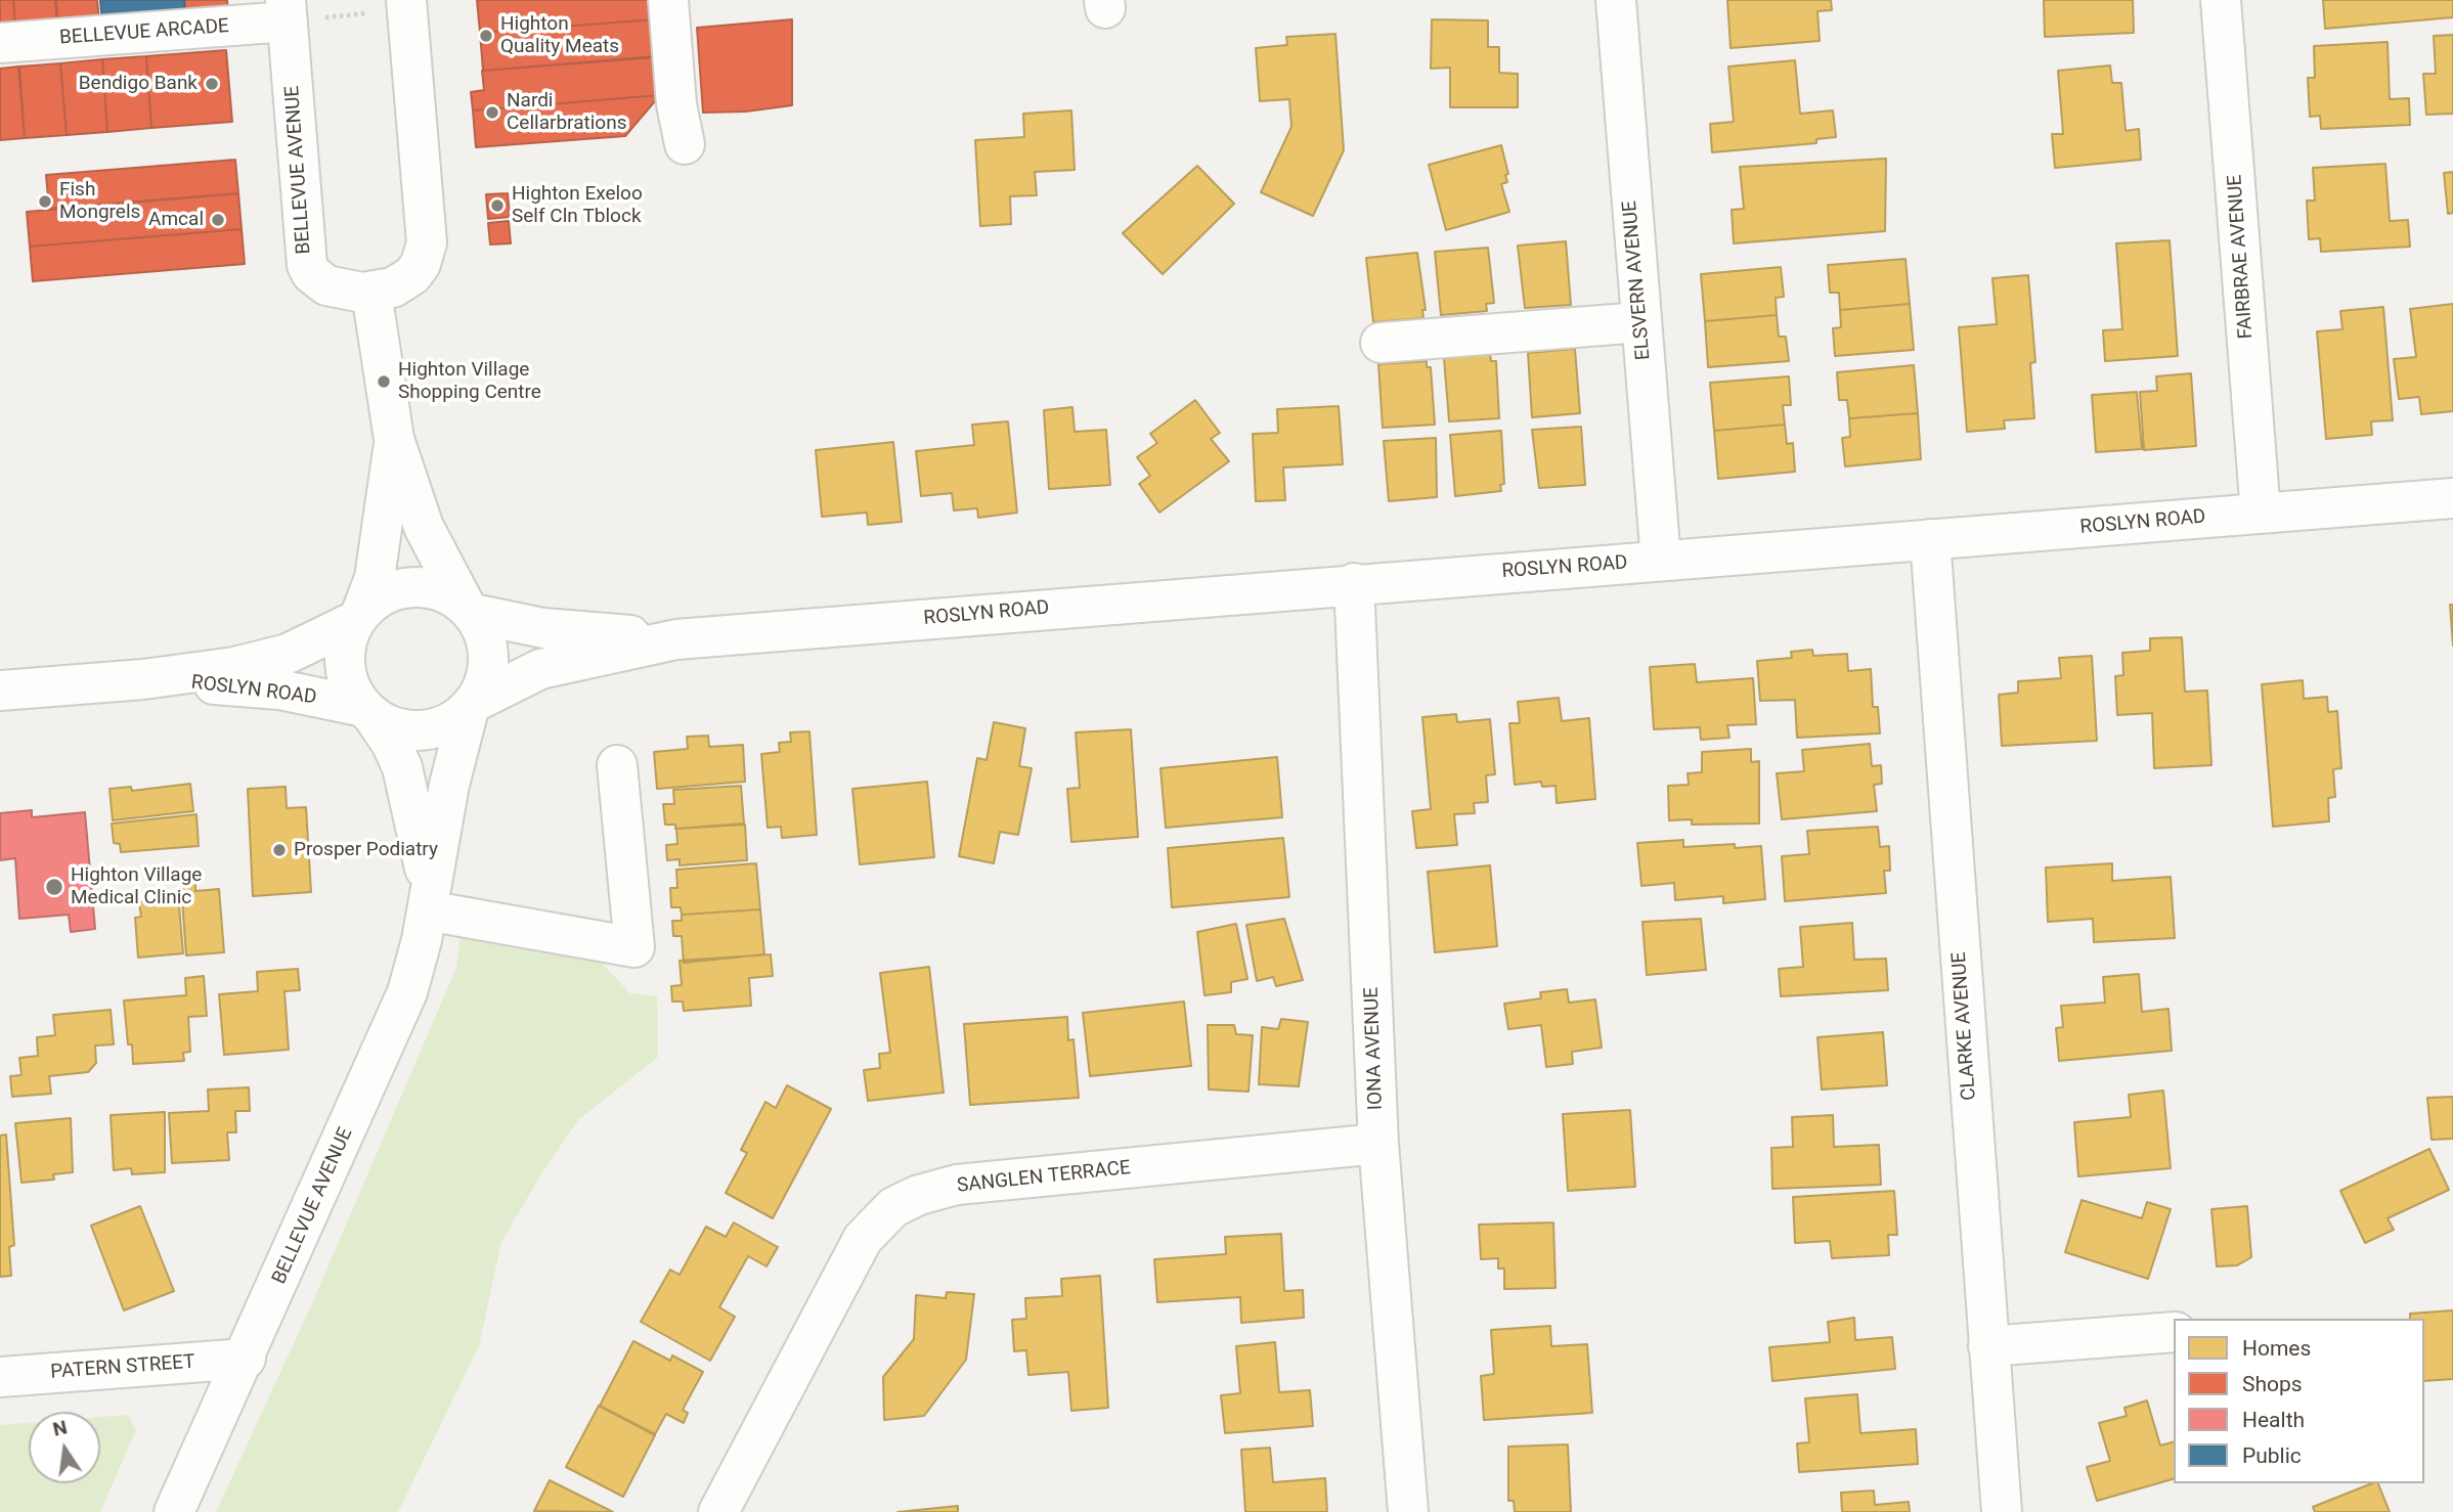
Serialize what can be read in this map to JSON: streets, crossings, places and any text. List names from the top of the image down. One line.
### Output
{"streets":{"street":["BELLEVUE ARCADE","BELLEVUE AVENUE","FAIRBRAE AVENUE","ELSVERN AVENUE","ROSLYN ROAD","CLARKE AVENUE","IONA AVENUE","SANGLEN TERRACE","PATERN STREET"]},"crossings":[["BELLEVUE ARCADE","BELLEVUE AVENUE"],["BELLEVUE AVENUE","ROSLYN ROAD"],["BELLEVUE AVENUE","PATERN STREET"],["FAIRBRAE AVENUE","ROSLYN ROAD"],["ELSVERN AVENUE","ROSLYN ROAD"],["ROSLYN ROAD","CLARKE AVENUE"],["ROSLYN ROAD","IONA AVENUE"],["IONA AVENUE","SANGLEN TERRACE"]],"places":["Highton Quality Meats","Bendigo Bank","Nardi Cellarbrations","Fish Mongrels","Highton Exeloo Self Cln Tblock","Amcal","Highton Village Shopping Centre","Prosper Podiatry","Highton Village Medical Clinic"],"legend":["Homes","Shops","Health","Public"],"north":"top"}
